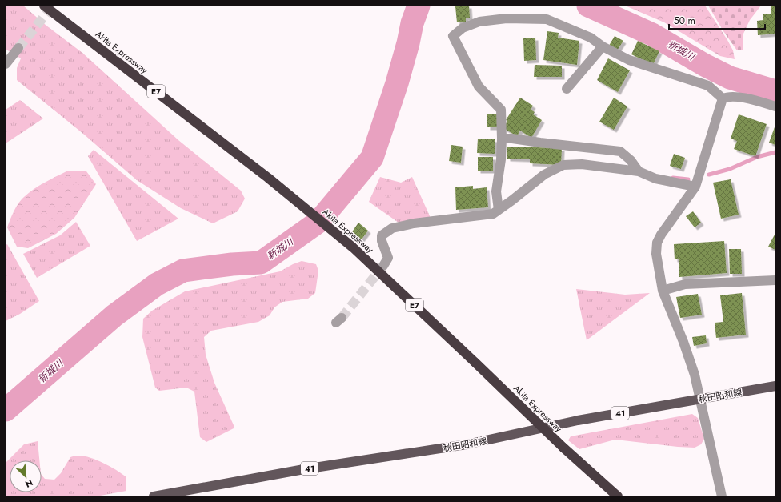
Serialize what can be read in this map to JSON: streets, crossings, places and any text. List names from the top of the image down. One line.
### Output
{"streets":{"highway":["Akita Expressway","E7"],"main road":["秋田昭和線","41"]},"water":["新城川"],"scale_bar":"50 m","north":"bottom right"}
